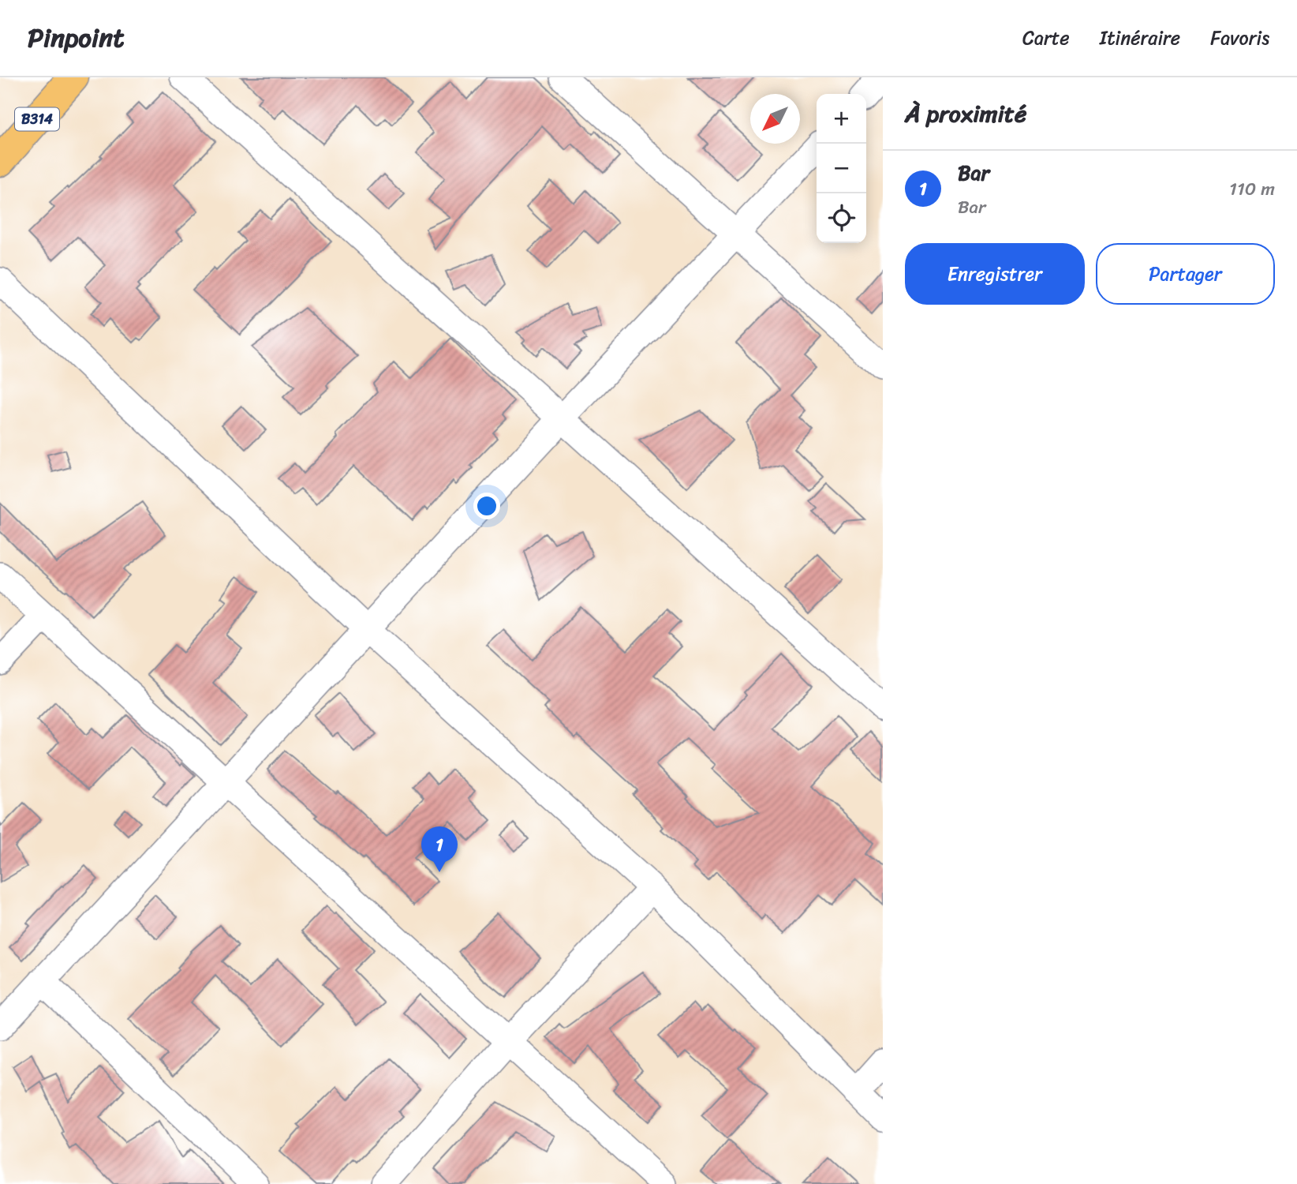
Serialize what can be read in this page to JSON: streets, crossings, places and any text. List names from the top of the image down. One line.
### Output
{"streets":{"main road":["B314"]},"north":"bottom left","page":{"header":"Pinpoint","nav":["Carte","Itinéraire","Favoris"],"heading":"À proximité","map_buttons":["+","−"],"list":[{"mark":"1","name":"Bar","note":"Bar","value":"110 m"}],"buttons":["Enregistrer","Partager"],"pins":"1"}}
